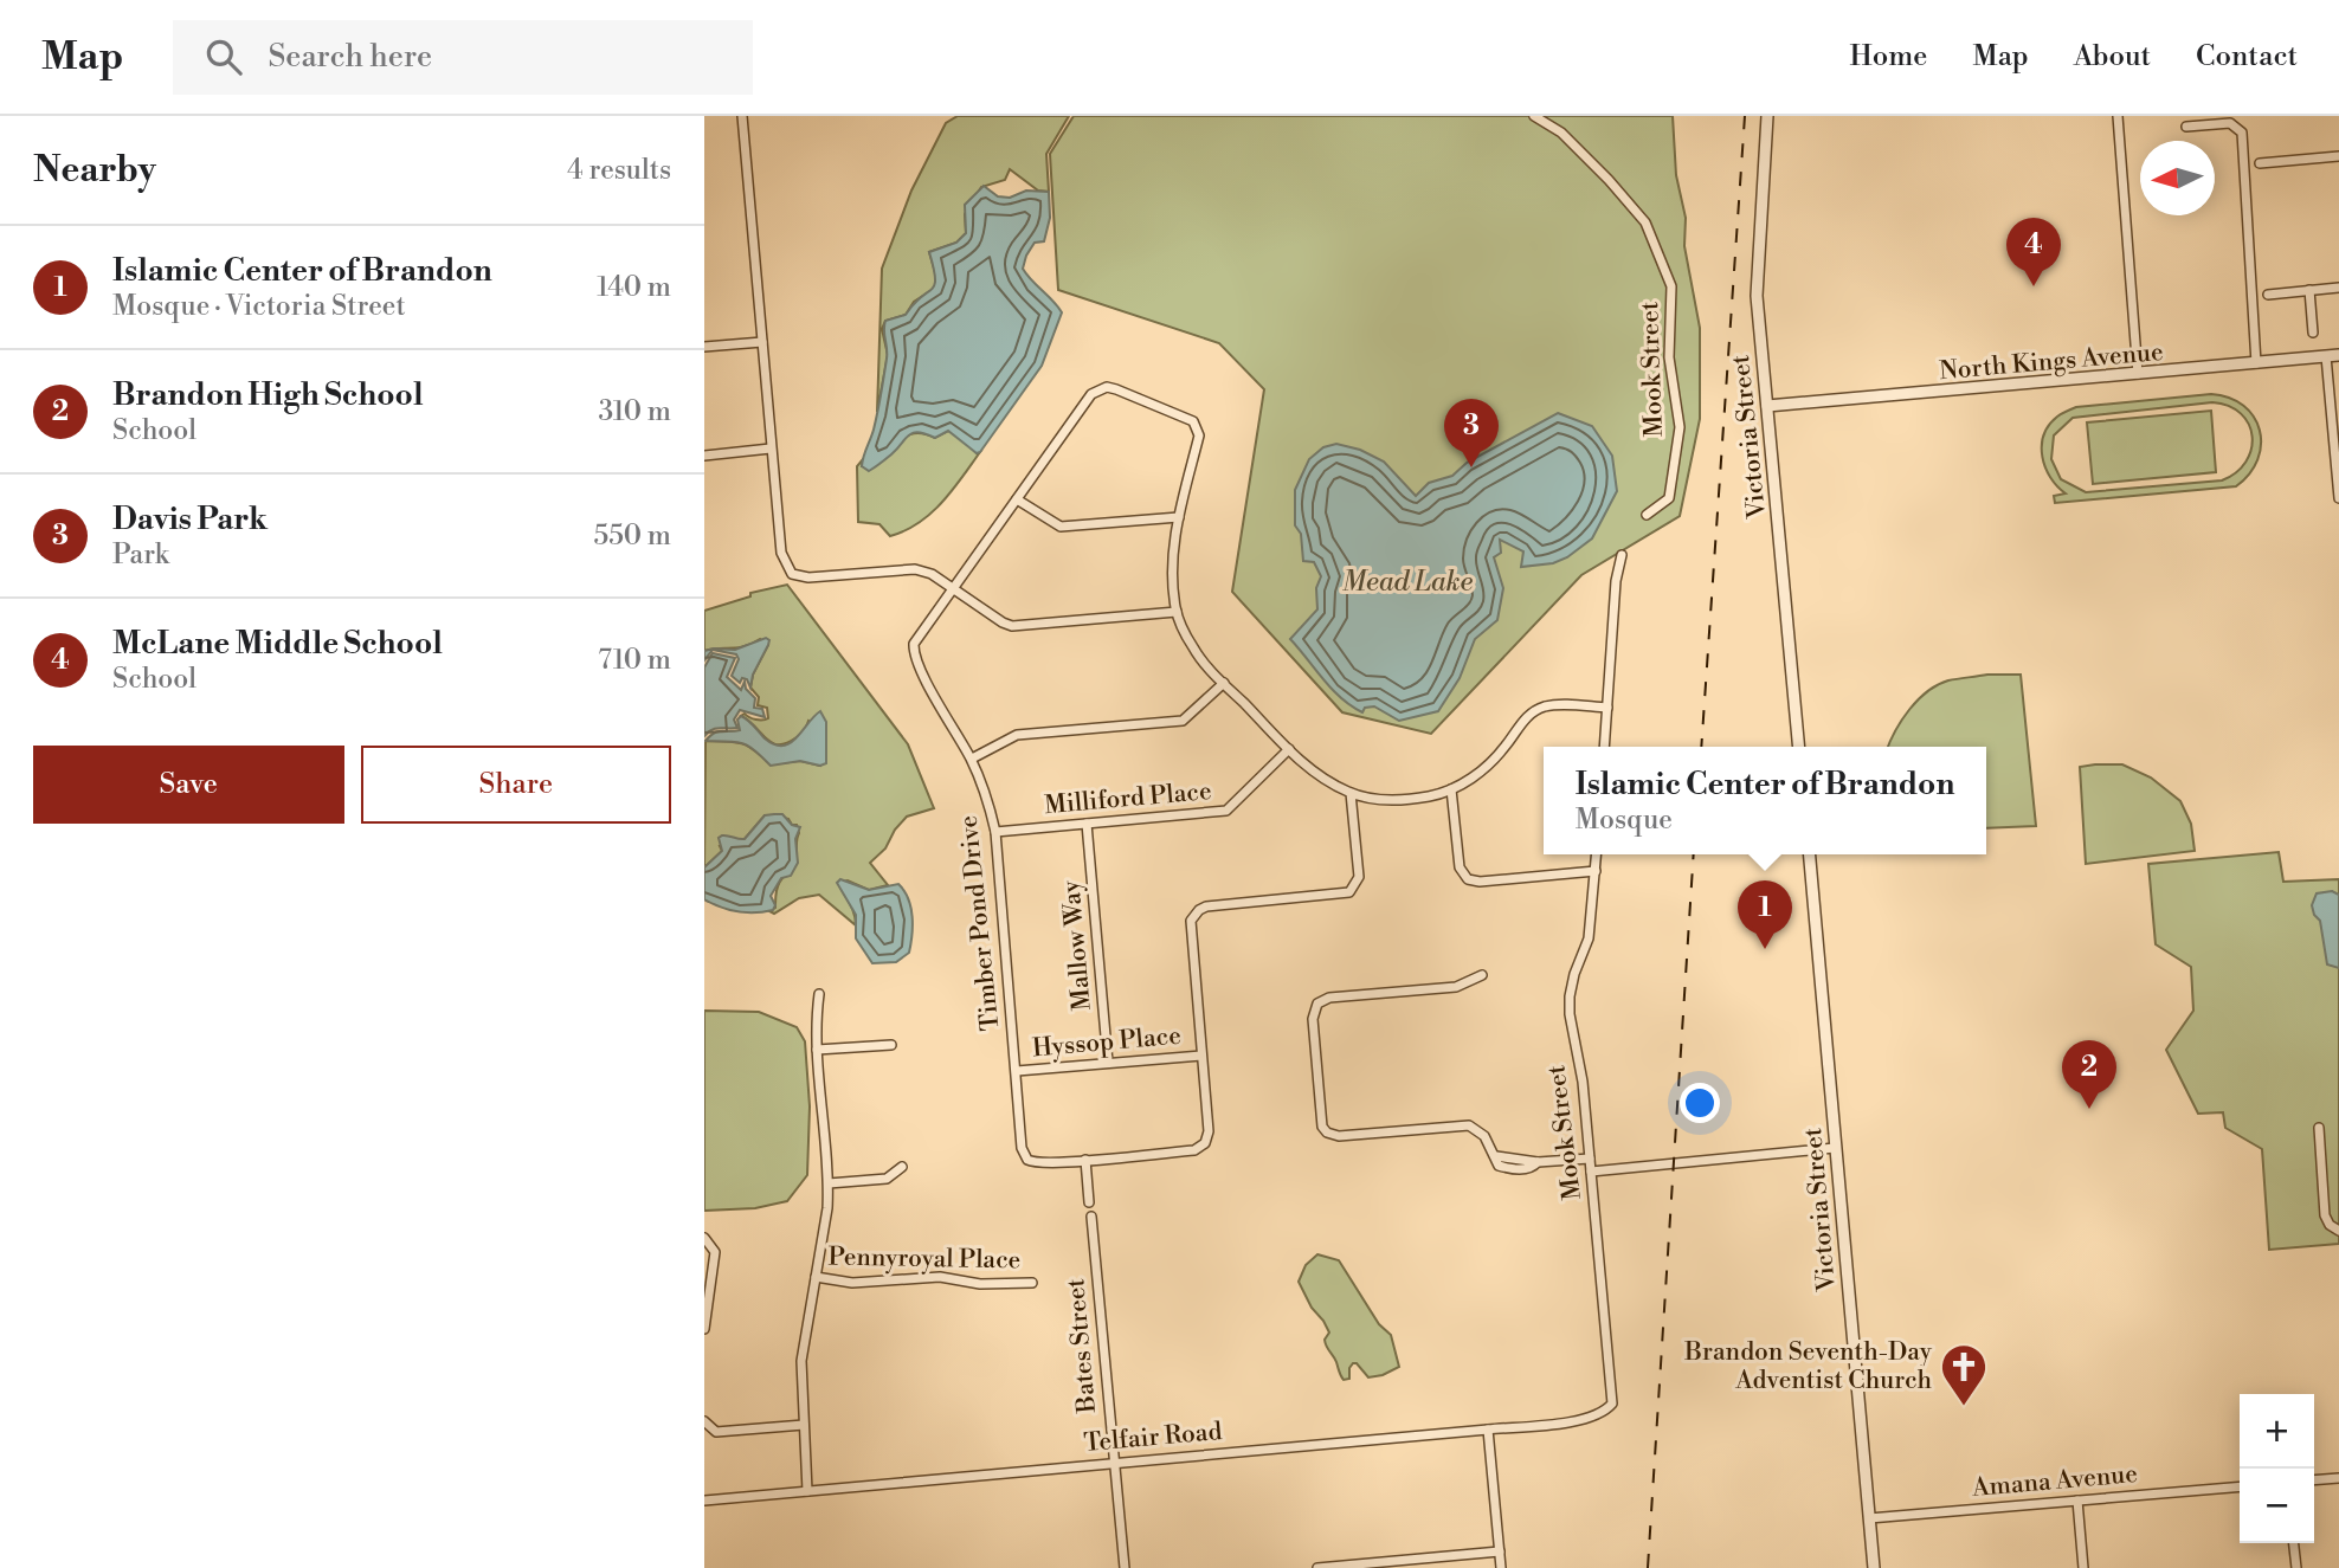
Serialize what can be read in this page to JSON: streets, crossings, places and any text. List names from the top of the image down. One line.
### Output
{"streets":{"street":["North Kings Avenue","Mook Street","Victoria Street","Milliford Place","Timber Pond Drive","Mallow Way","Hyssop Place","Pennyroyal Place","Bates Street","Telfair Road","Amana Avenue"]},"crossings":[["North Kings Avenue","Victoria Street"],["Mook Street","Telfair Road"],["Victoria Street","Amana Avenue"],["Milliford Place","Timber Pond Drive"],["Milliford Place","Mallow Way"],["Timber Pond Drive","Hyssop Place"],["Mallow Way","Hyssop Place"],["Bates Street","Telfair Road"]],"water":["Mead Lake"],"places":{"church":["Brandon Seventh-Day Adventist Church"]},"north":"left","page":{"header":"Map","search":"Search here","nav":["Home","Map","About","Contact"],"heading":["Nearby","4 results"],"pins":["4","3","1","2"],"list":[{"mark":"1","name":"Islamic Center of Brandon","note":"Mosque · Victoria Street","value":"140 m"},{"mark":"2","name":"Brandon High School","note":"School","value":"310 m"},{"mark":"3","name":"Davis Park","note":"Park","value":"550 m"},{"mark":"4","name":"McLane Middle School","note":"School","value":"710 m"}],"buttons":["Save","Share"],"popup":["Islamic Center of Brandon","Mosque"],"map_buttons":["+","−"]}}
